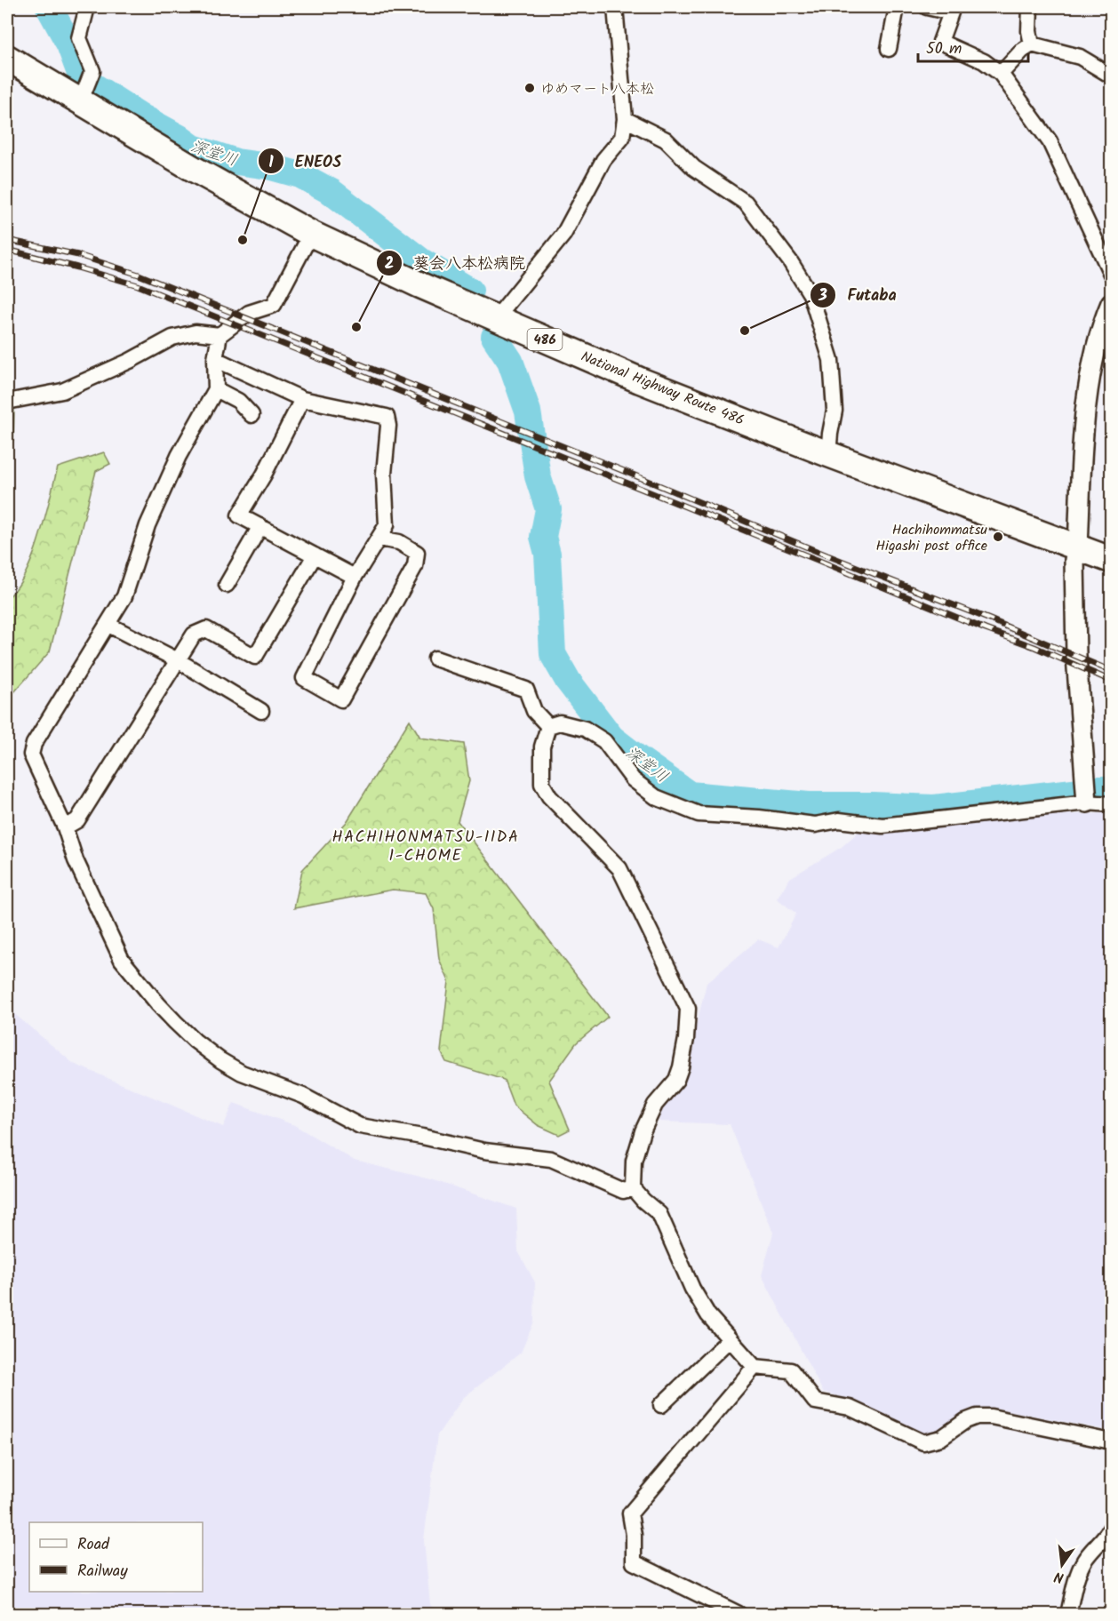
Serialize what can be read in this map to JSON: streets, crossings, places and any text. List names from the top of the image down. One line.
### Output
{"streets":{"highway":["486","National Highway Route 486"]},"districts":["HACHIHONMATSU-IIDA 1-CHOME"],"water":["深堂川"],"places":["ゆめマート八本松","ENEOS","葵会八本松病院","Futaba","Hachihommatsu Higashi post office"],"legend":["Road","Railway"],"scale_bar":"50 m","north":"bottom"}
